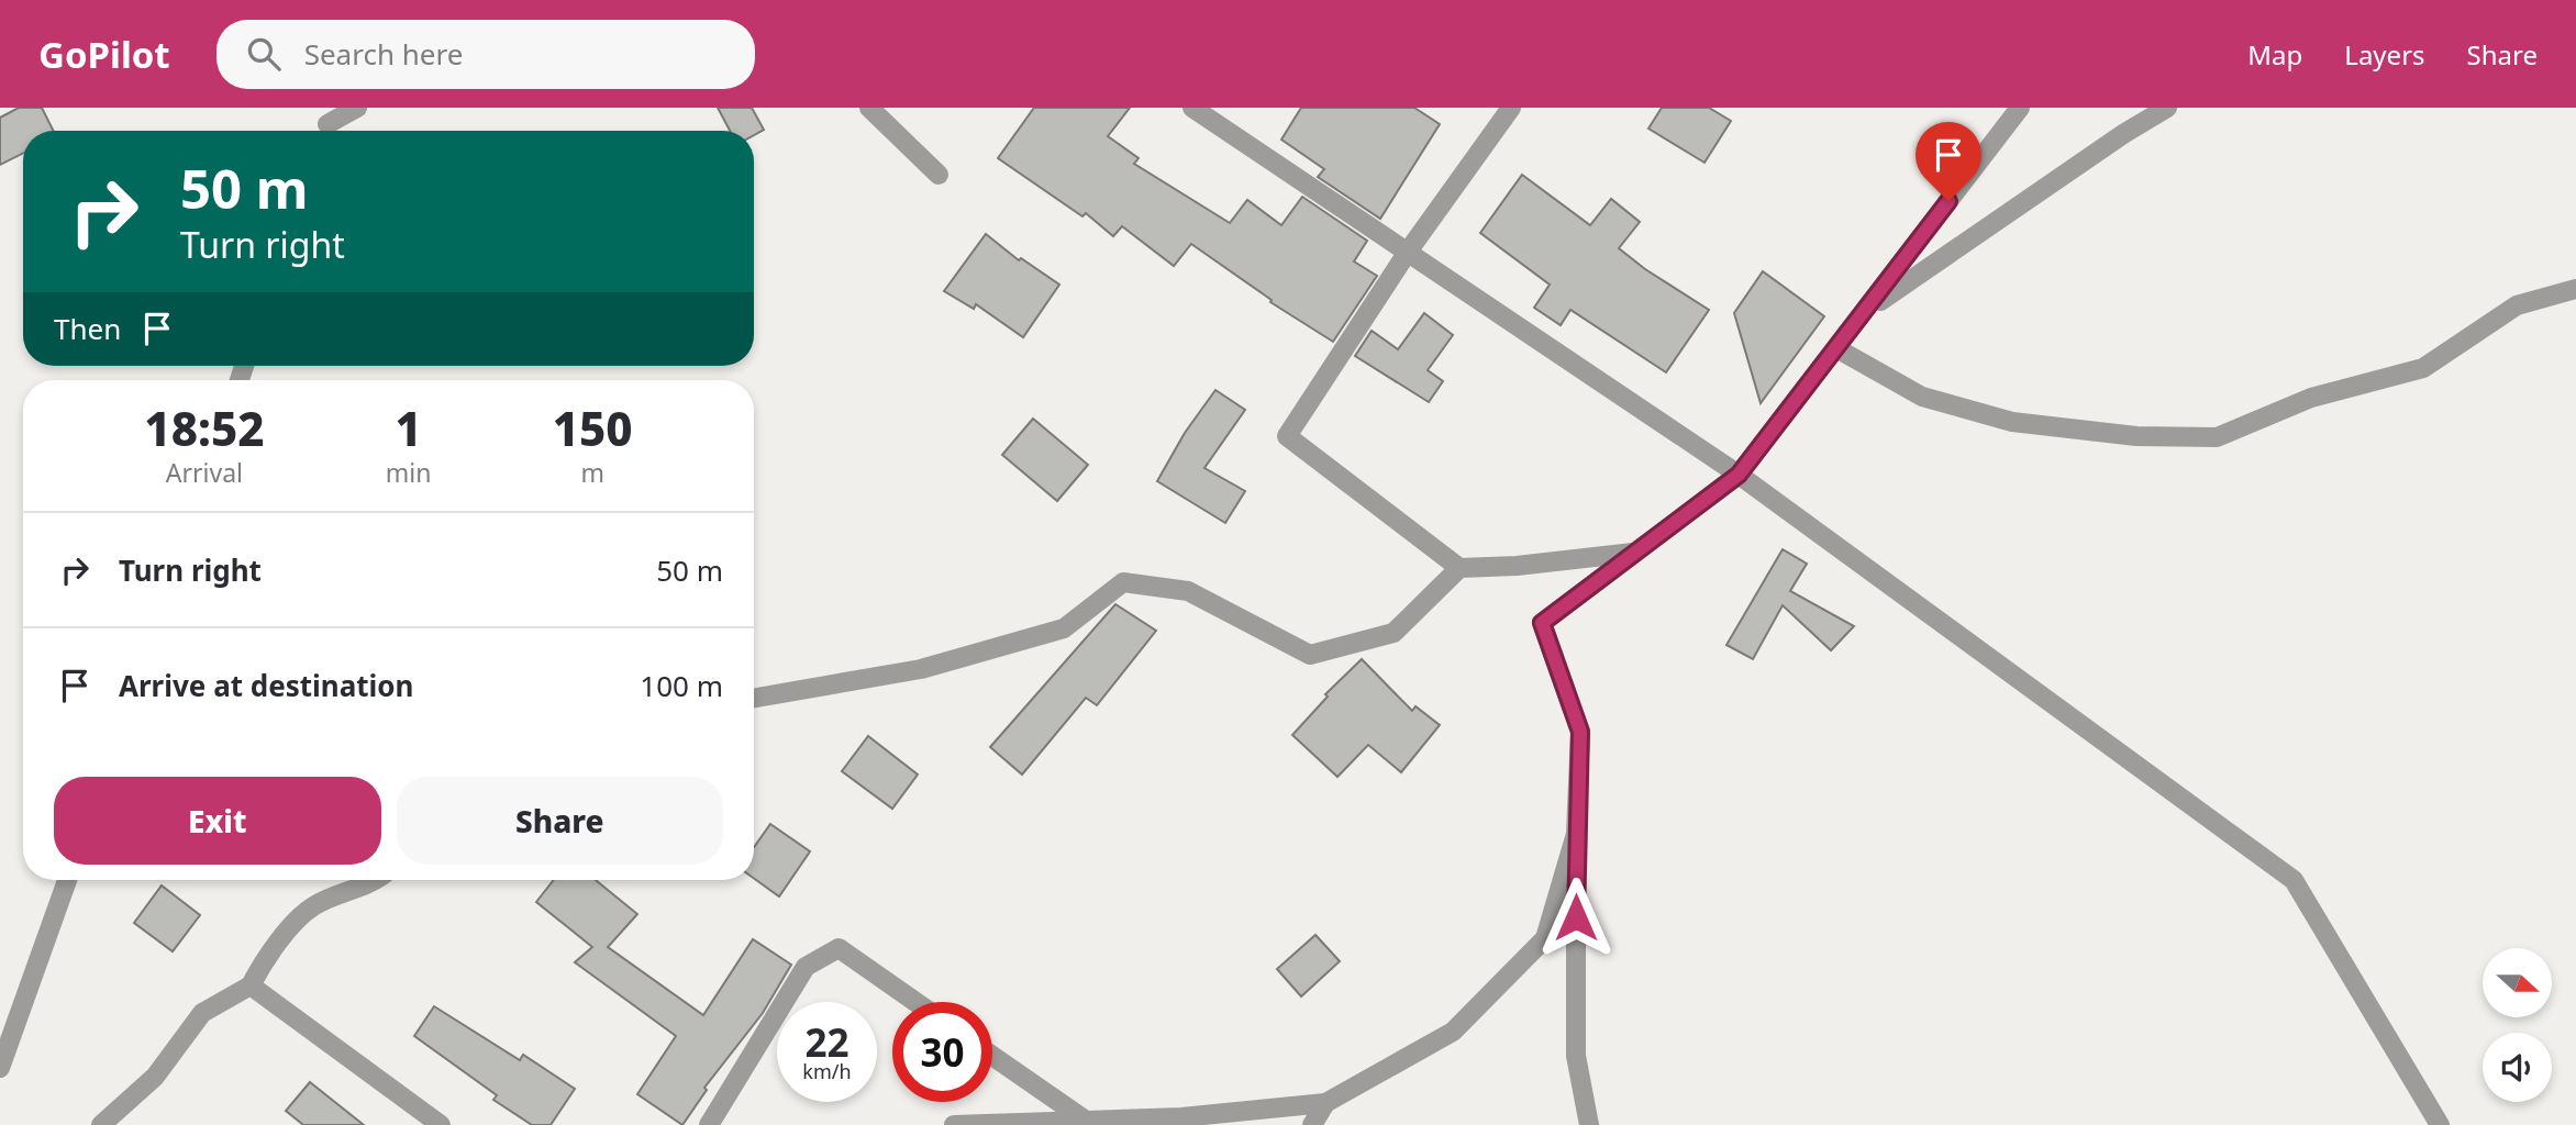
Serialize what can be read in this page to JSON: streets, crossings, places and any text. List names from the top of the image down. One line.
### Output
{"north":"right","page":{"header":"GoPilot","search":"Search here","nav":["Map","Layers","Share"],"turn":["50 m","Turn right"],"then":"Then","eta":["18:52","Arrival","1","min","150","m"],"list":[{"name":"Turn right","value":"50 m"},{"name":"Arrive at destination","value":"100 m"}],"buttons":["Exit","Share"],"speed":"22 km/h","limit":"30"}}
